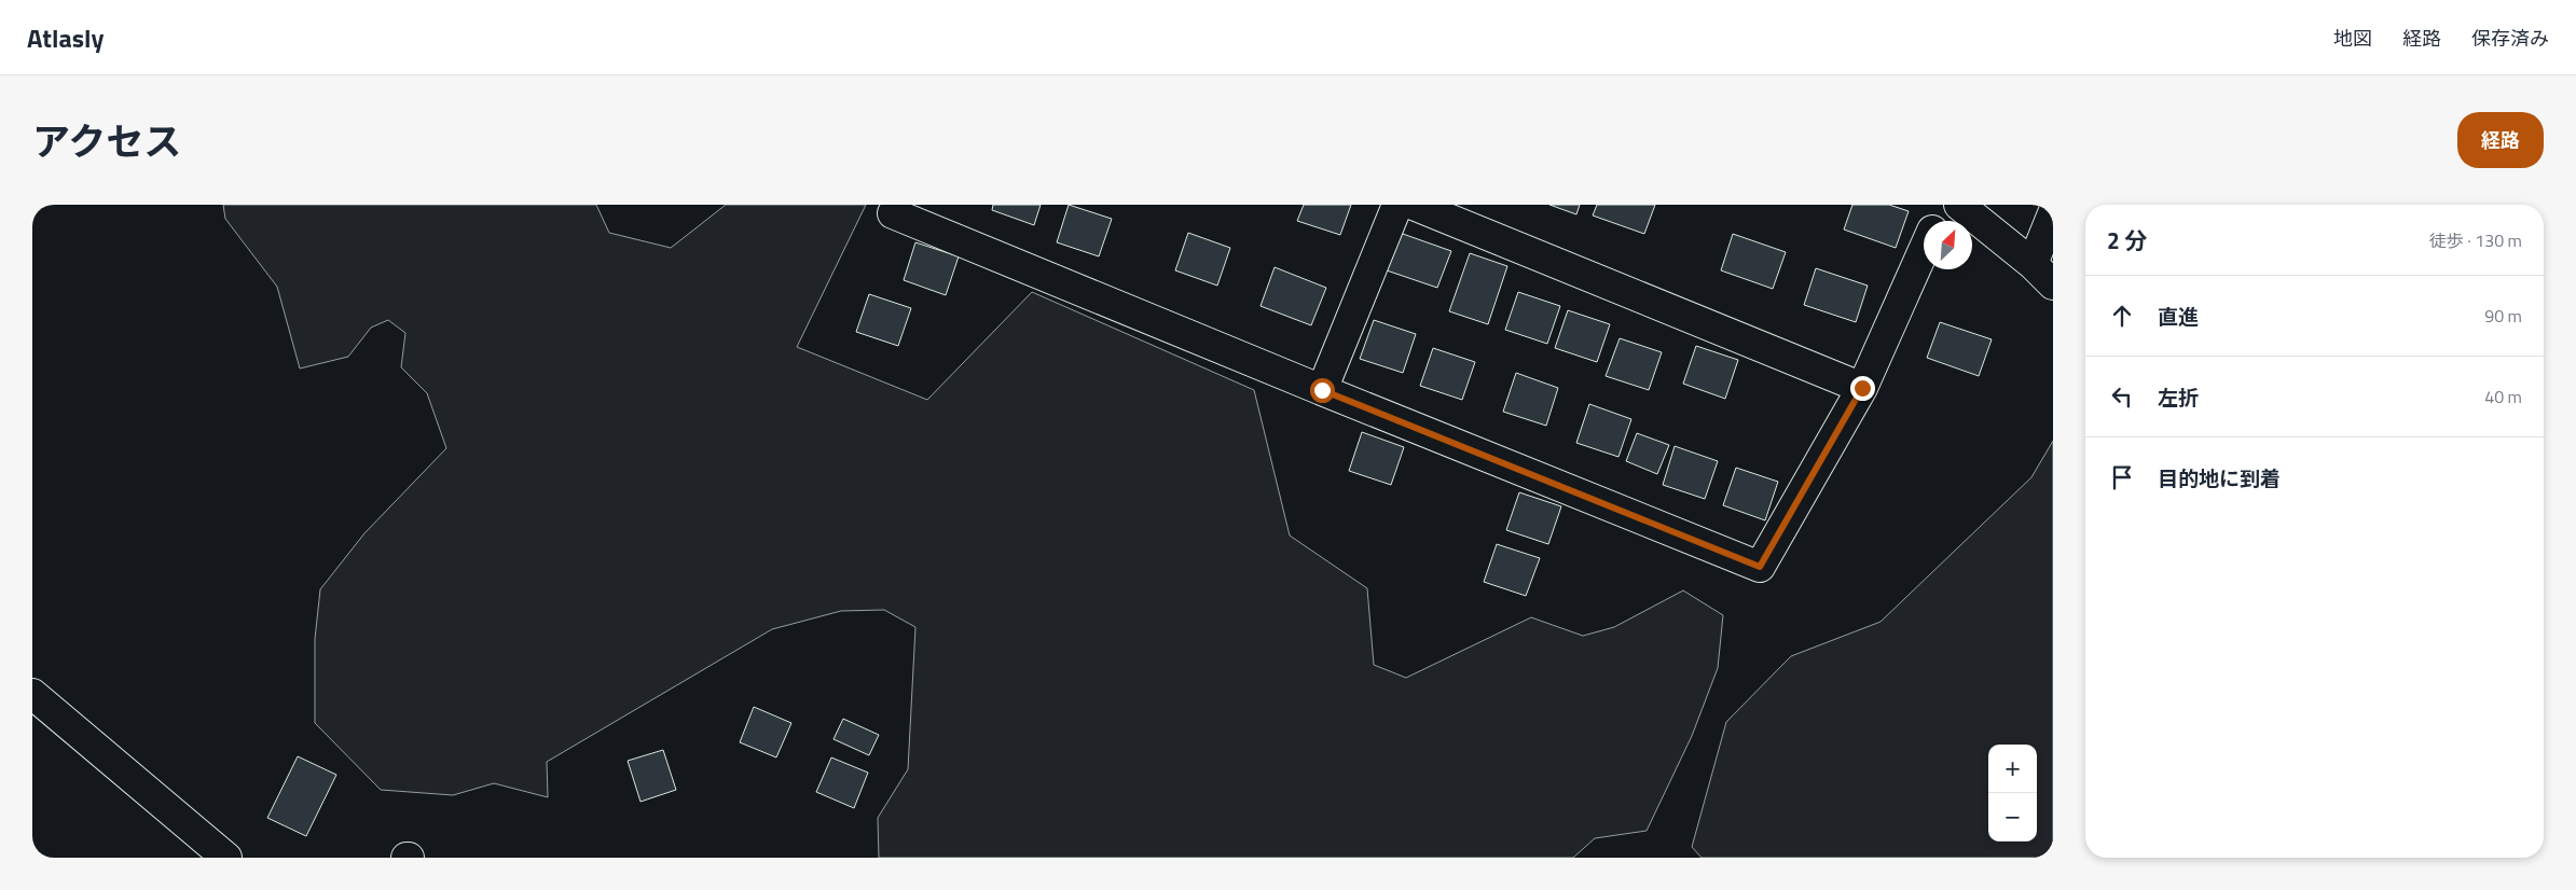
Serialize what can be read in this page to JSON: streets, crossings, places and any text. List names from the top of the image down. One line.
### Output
{"north":"top right","page":{"header":"Atlasly","nav":["地図","経路","保存済み"],"title":"アクセス","buttons":"経路","heading":["2 分","徒歩 · 130 m"],"list":[["直進","90 m"],["左折","40 m"],"目的地に到着"],"map_buttons":["+","−"]}}
